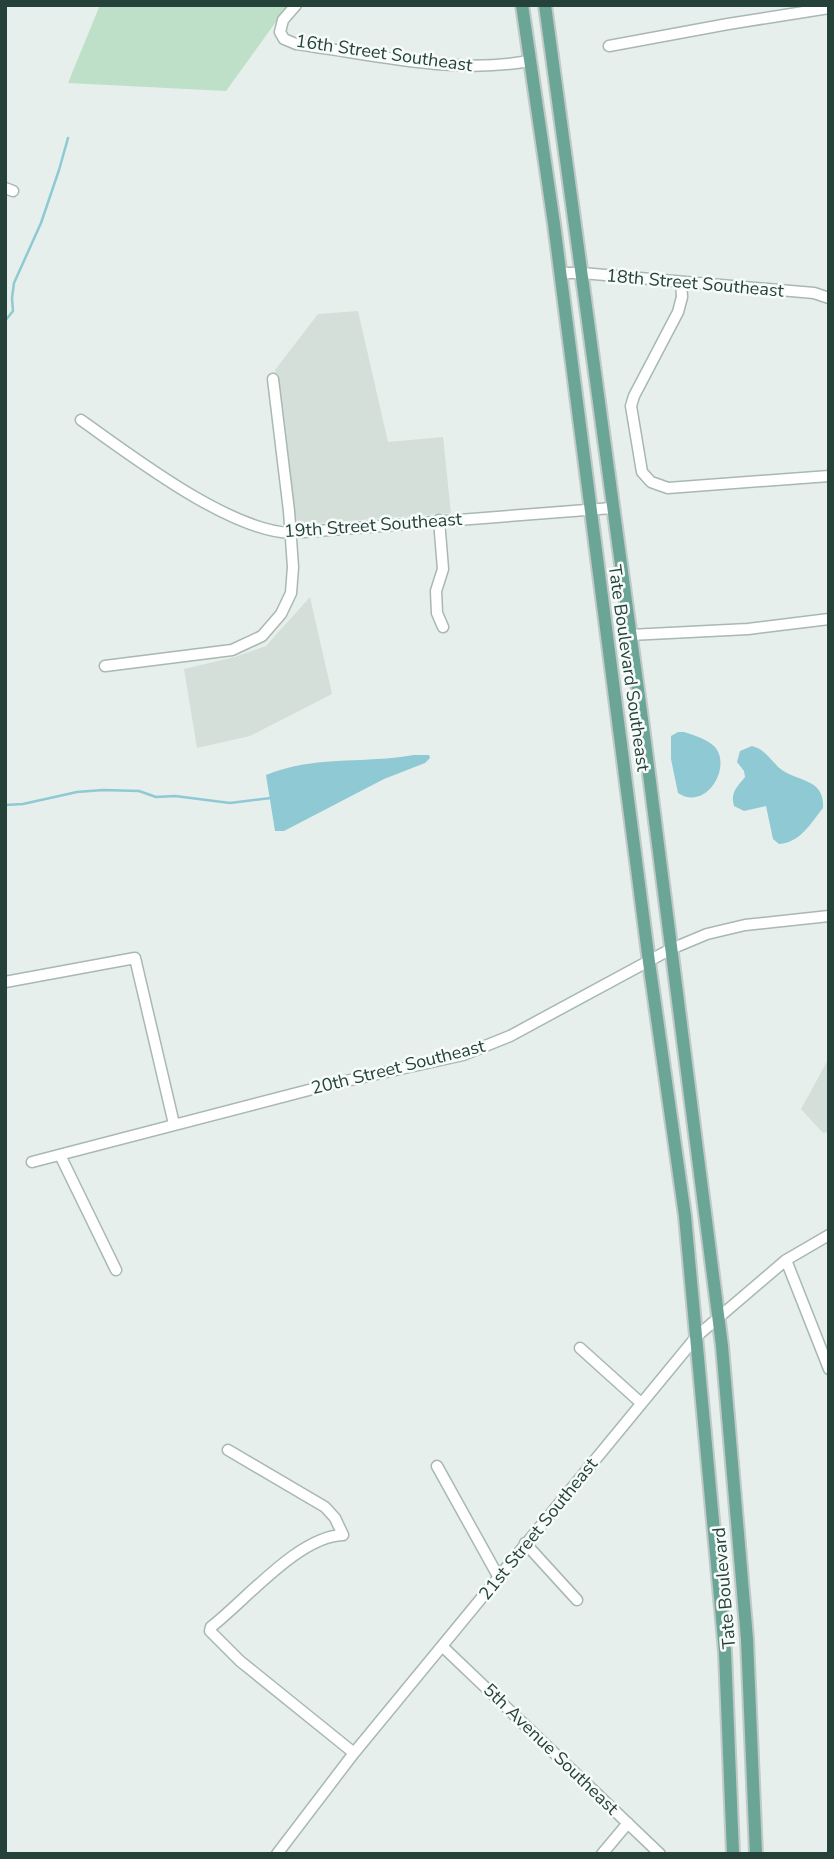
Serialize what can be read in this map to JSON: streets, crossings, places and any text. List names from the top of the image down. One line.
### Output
{"streets":{"main road":["Tate Boulevard Southeast","Tate Boulevard"],"street":["16th Street Southeast","18th Street Southeast","19th Street Southeast","20th Street Southeast","21st Street Southeast","5th Avenue Southeast"]},"crossings":[["16th Street Southeast","Tate Boulevard Southeast"],["18th Street Southeast","Tate Boulevard Southeast"],["19th Street Southeast","Tate Boulevard Southeast"],["Tate Boulevard Southeast","20th Street Southeast"],["Tate Boulevard Southeast","21st Street Southeast"],["Tate Boulevard Southeast","Tate Boulevard"],["21st Street Southeast","Tate Boulevard"],["21st Street Southeast","5th Avenue Southeast"]]}
